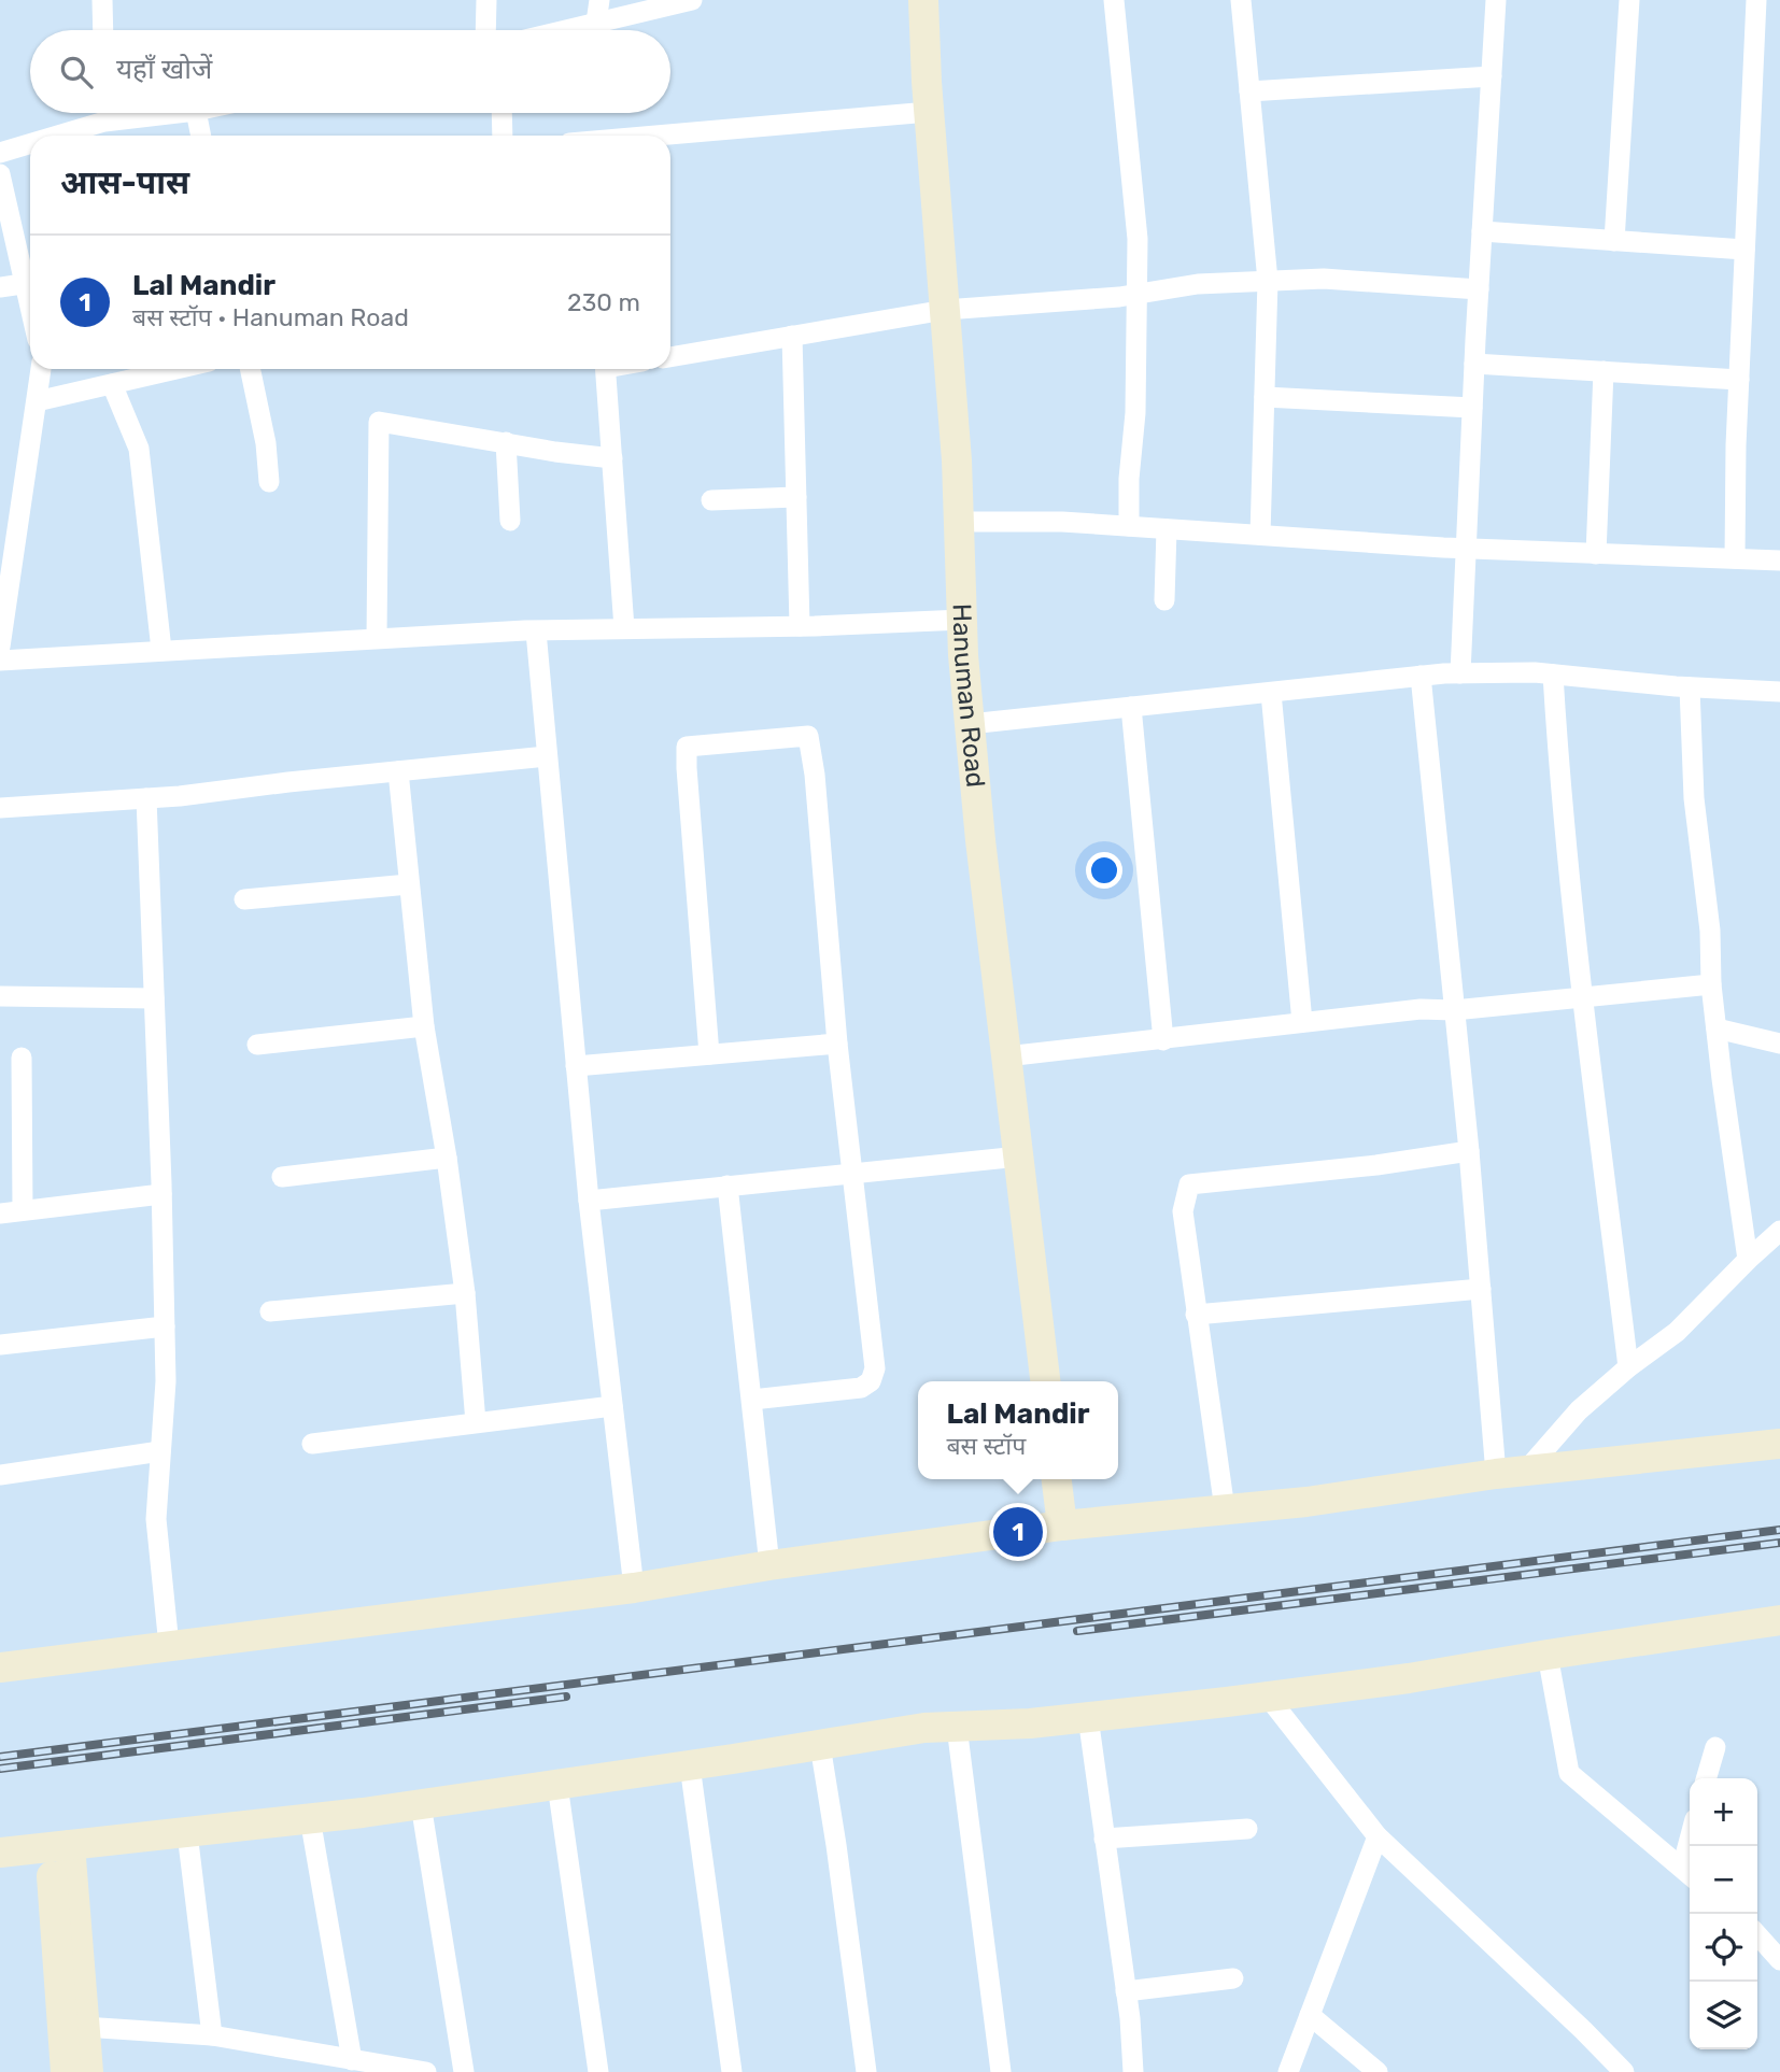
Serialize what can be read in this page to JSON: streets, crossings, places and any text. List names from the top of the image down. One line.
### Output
{"streets":{"street":["Hanuman Road"]},"page":{"search":"यहाँ खोजें","heading":"आस-पास","list":[{"mark":"1","name":"Lal Mandir","note":"बस स्टॉप · Hanuman Road","value":"230 m"}],"popup":["Lal Mandir","बस स्टॉप"],"pins":"1","map_buttons":["+","−"]}}
